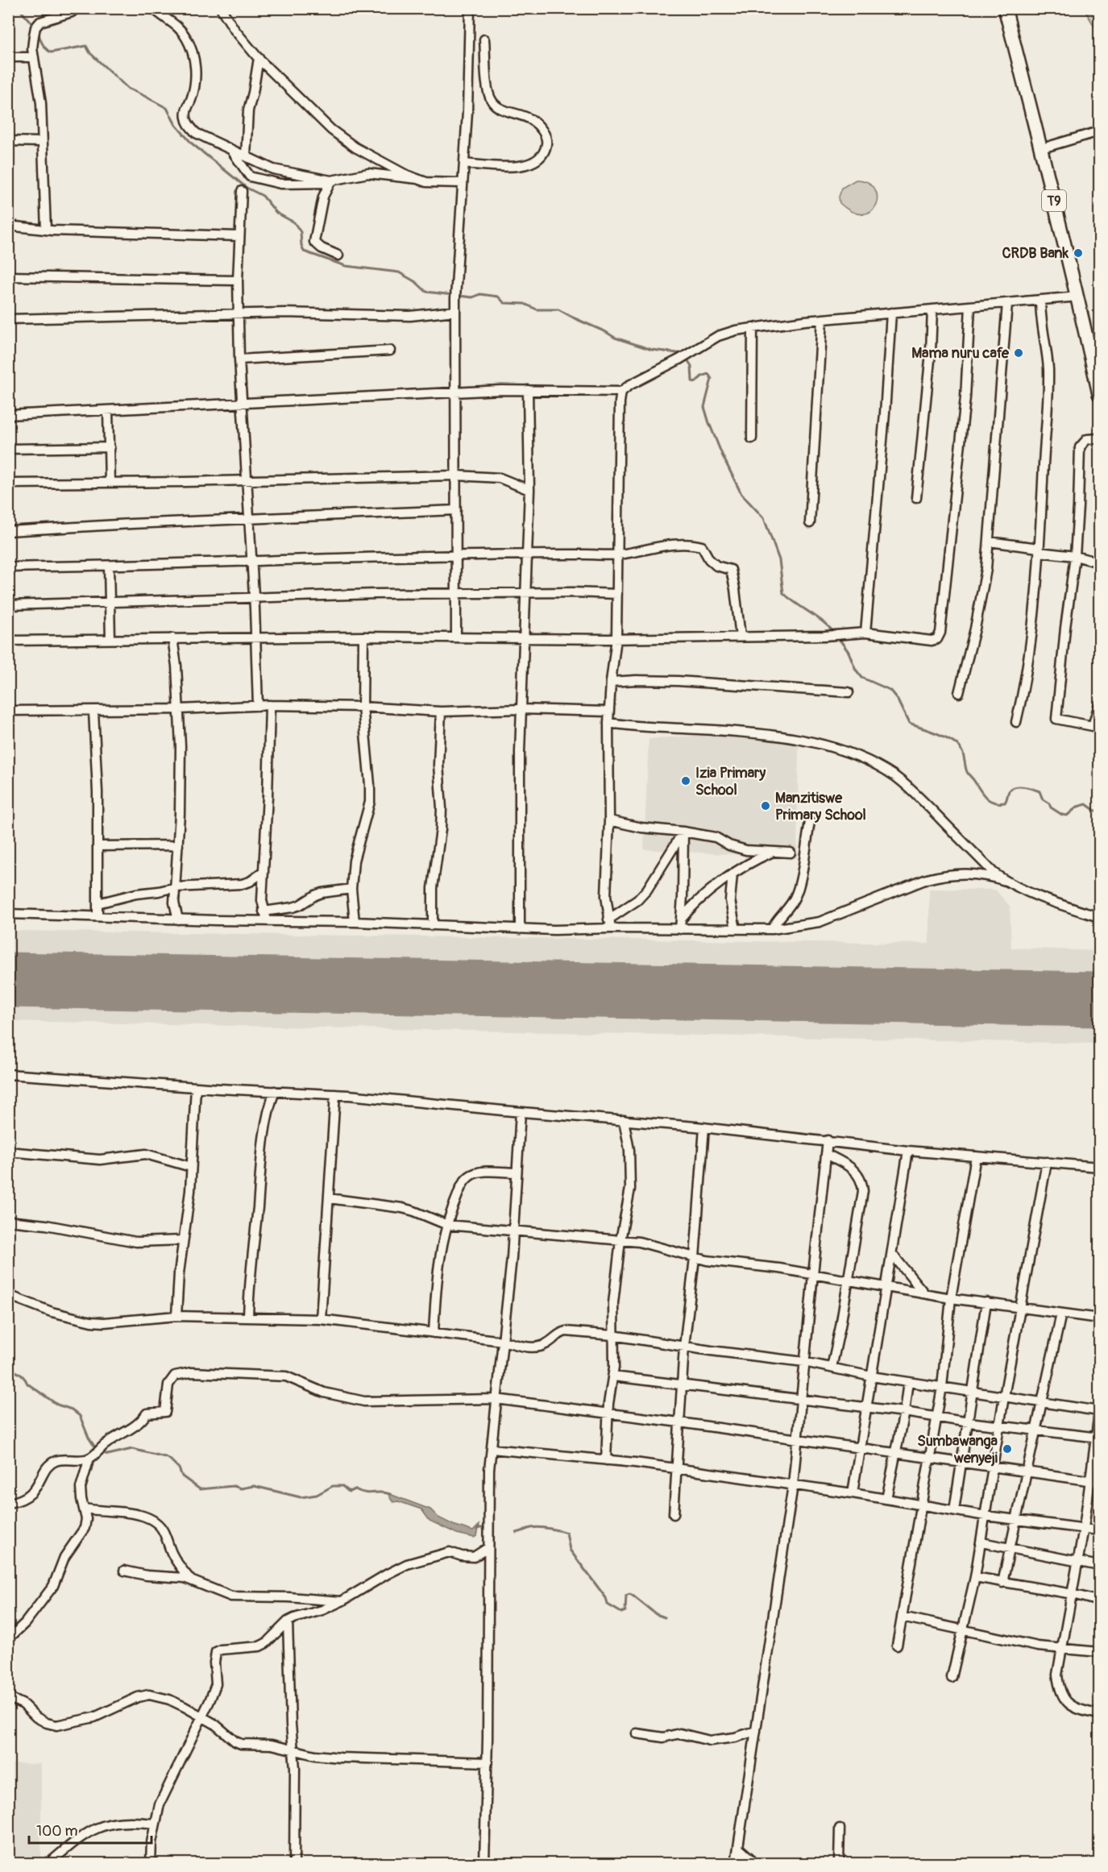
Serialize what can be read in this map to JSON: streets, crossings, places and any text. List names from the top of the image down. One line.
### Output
{"streets":{"highway":["T9"]},"places":["CRDB Bank","Mama nuru cafe","Izia Primary School","Manzitiswe Primary School","Sumbawanga wenyeji"],"scale_bar":"100 m"}
